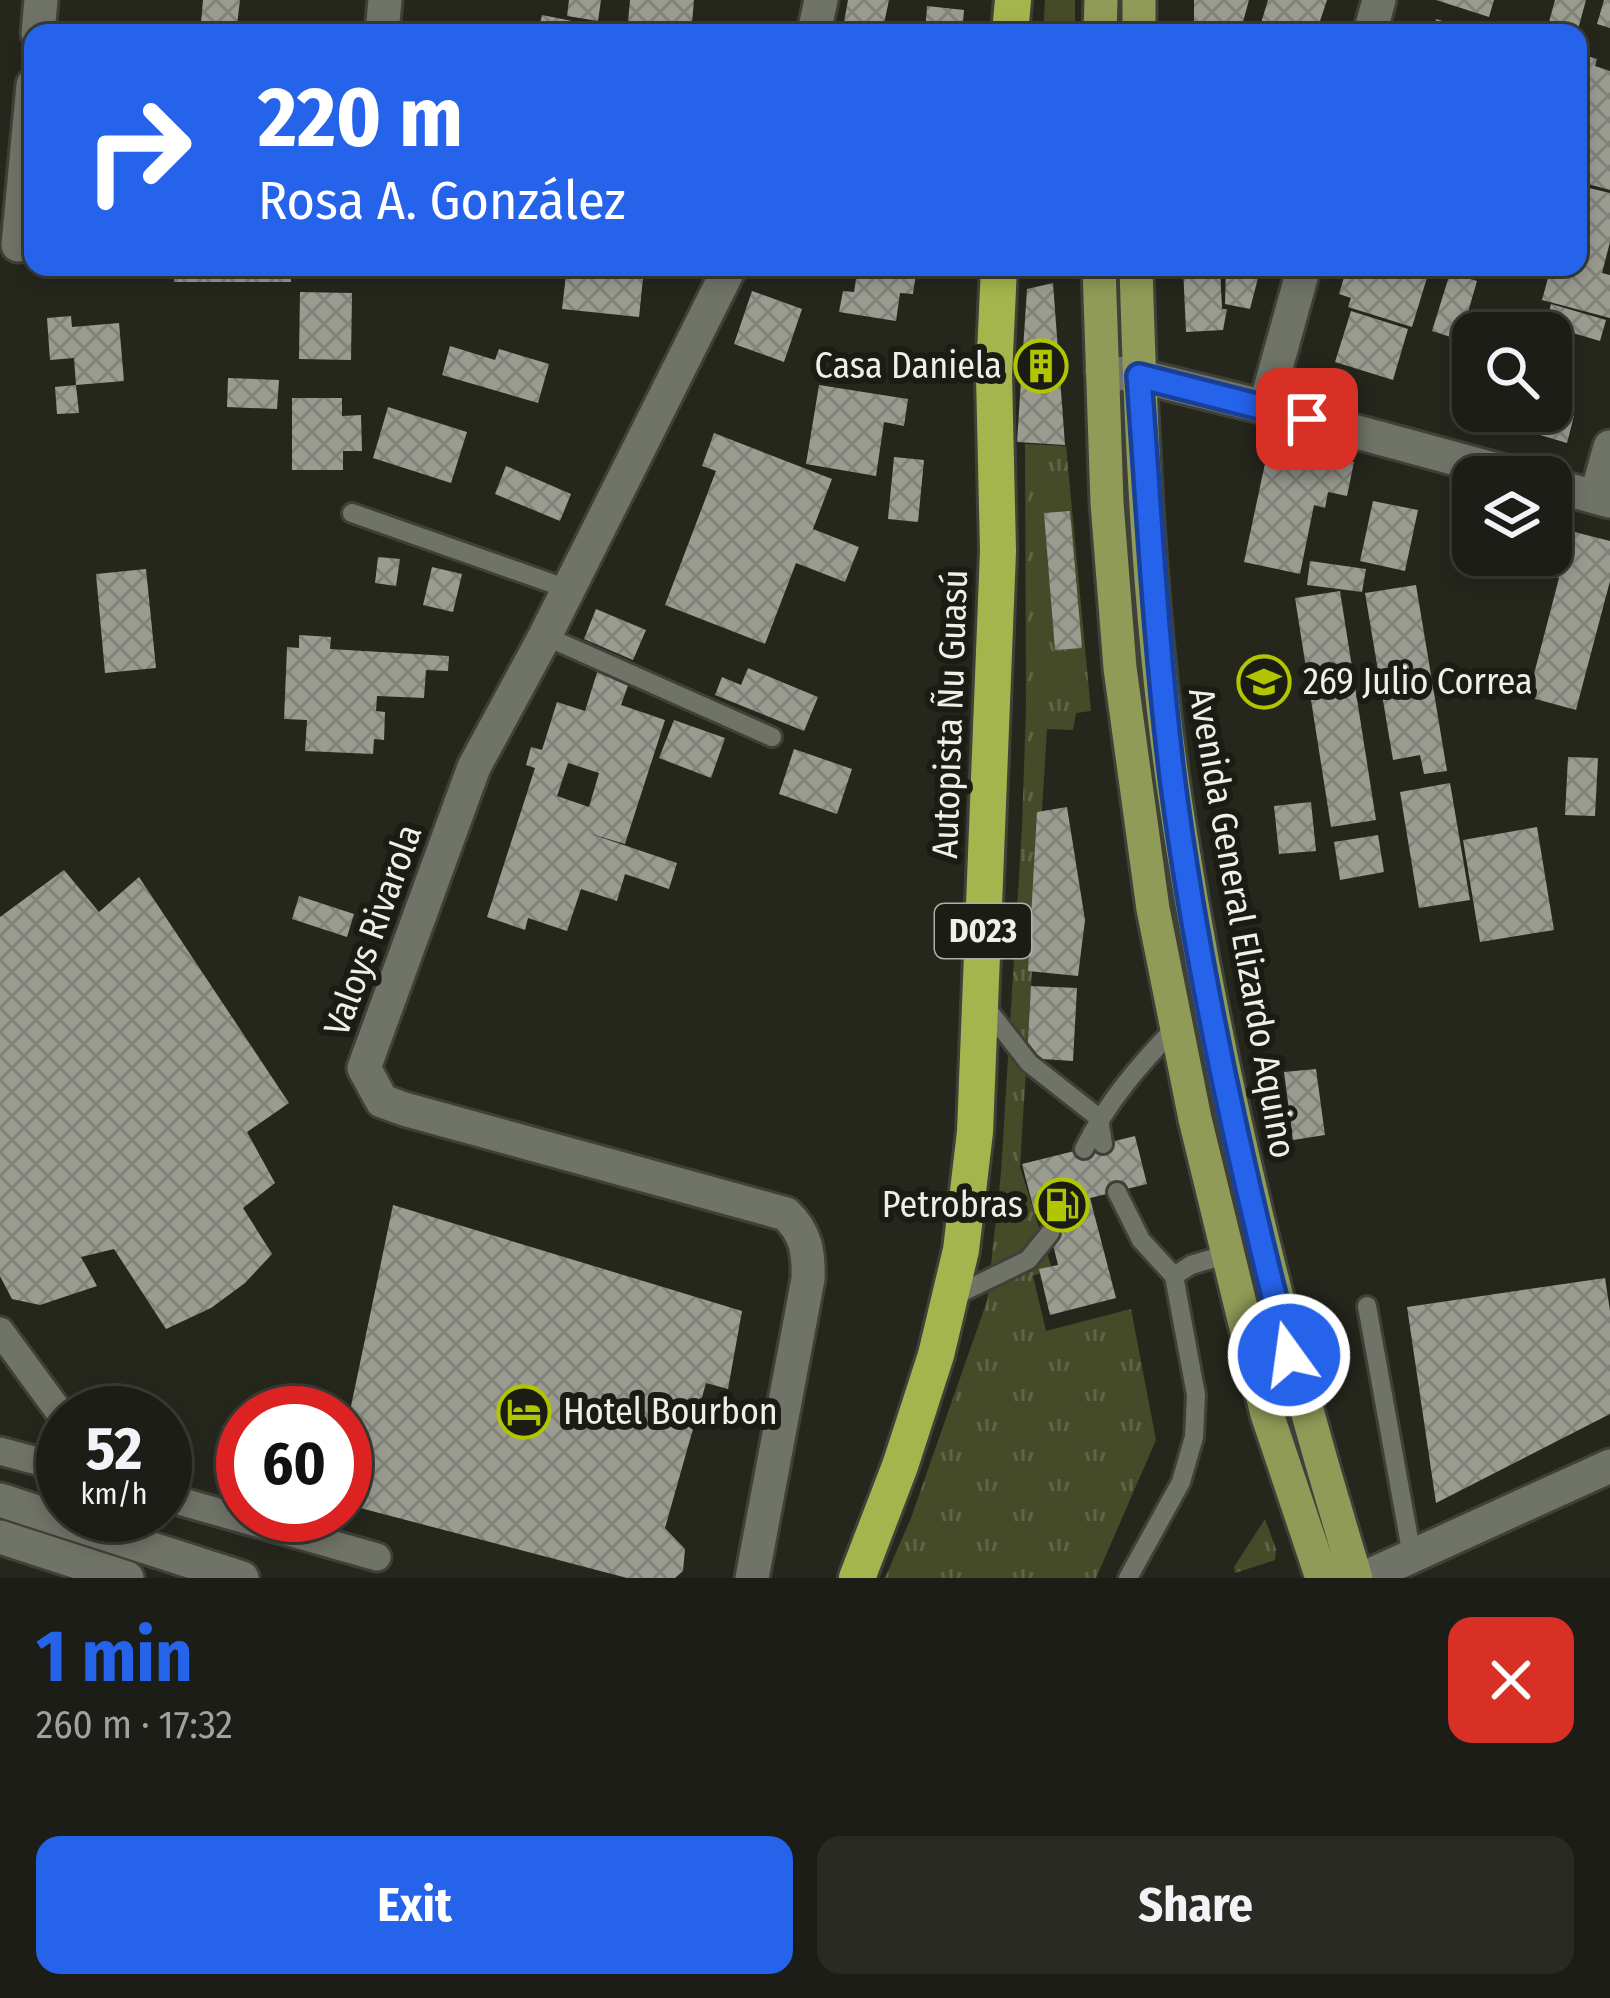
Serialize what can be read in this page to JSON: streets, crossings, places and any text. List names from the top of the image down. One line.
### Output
{"streets":{"highway":["Autopista Ñu Guasú","D023"],"main road":["Avenida General Elizardo Aquino"],"street":["Valoys Rivarola"]},"places":{"building":["Casa Daniela"],"school or university":["269 Julio Correa"],"fuel station":["Petrobras"],"hotel":["Hotel Bourbon"]},"page":{"turn":["220 m","Rosa A. González"],"speed":"52 km/h","limit":"60","heading":["1 min","260 m · 17:32"],"buttons":["Exit","Share"]}}
